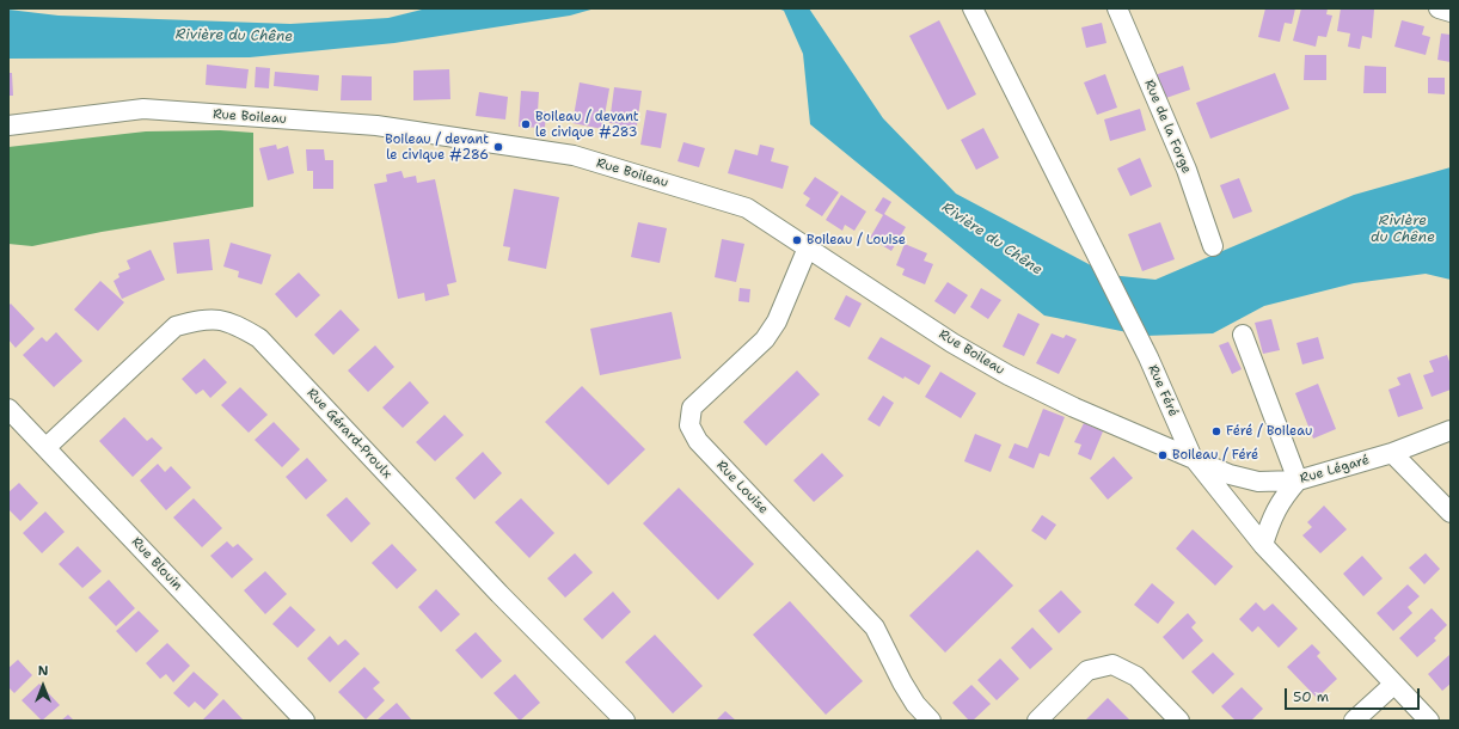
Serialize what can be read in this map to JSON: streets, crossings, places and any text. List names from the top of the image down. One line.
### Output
{"streets":{"street":["Rue Boileau","Rue de la Forge","Rue Féré","Rue Gérard-Proulx","Rue Légaré","Rue Louise","Rue Blouin"]},"crossings":[["Rue Boileau","Rue Féré"],["Rue Boileau","Rue Légaré"],["Rue Boileau","Rue Louise"],["Rue Féré","Rue Légaré"],["Rue Gérard-Proulx","Rue Blouin"]],"water":["Rivière du Chêne"],"places":["Boileau / devant le civique #283","Boileau / devant le civique #286","Boileau / Louise","Féré / Boileau","Boileau / Féré"],"scale_bar":"50 m","north":"top"}
